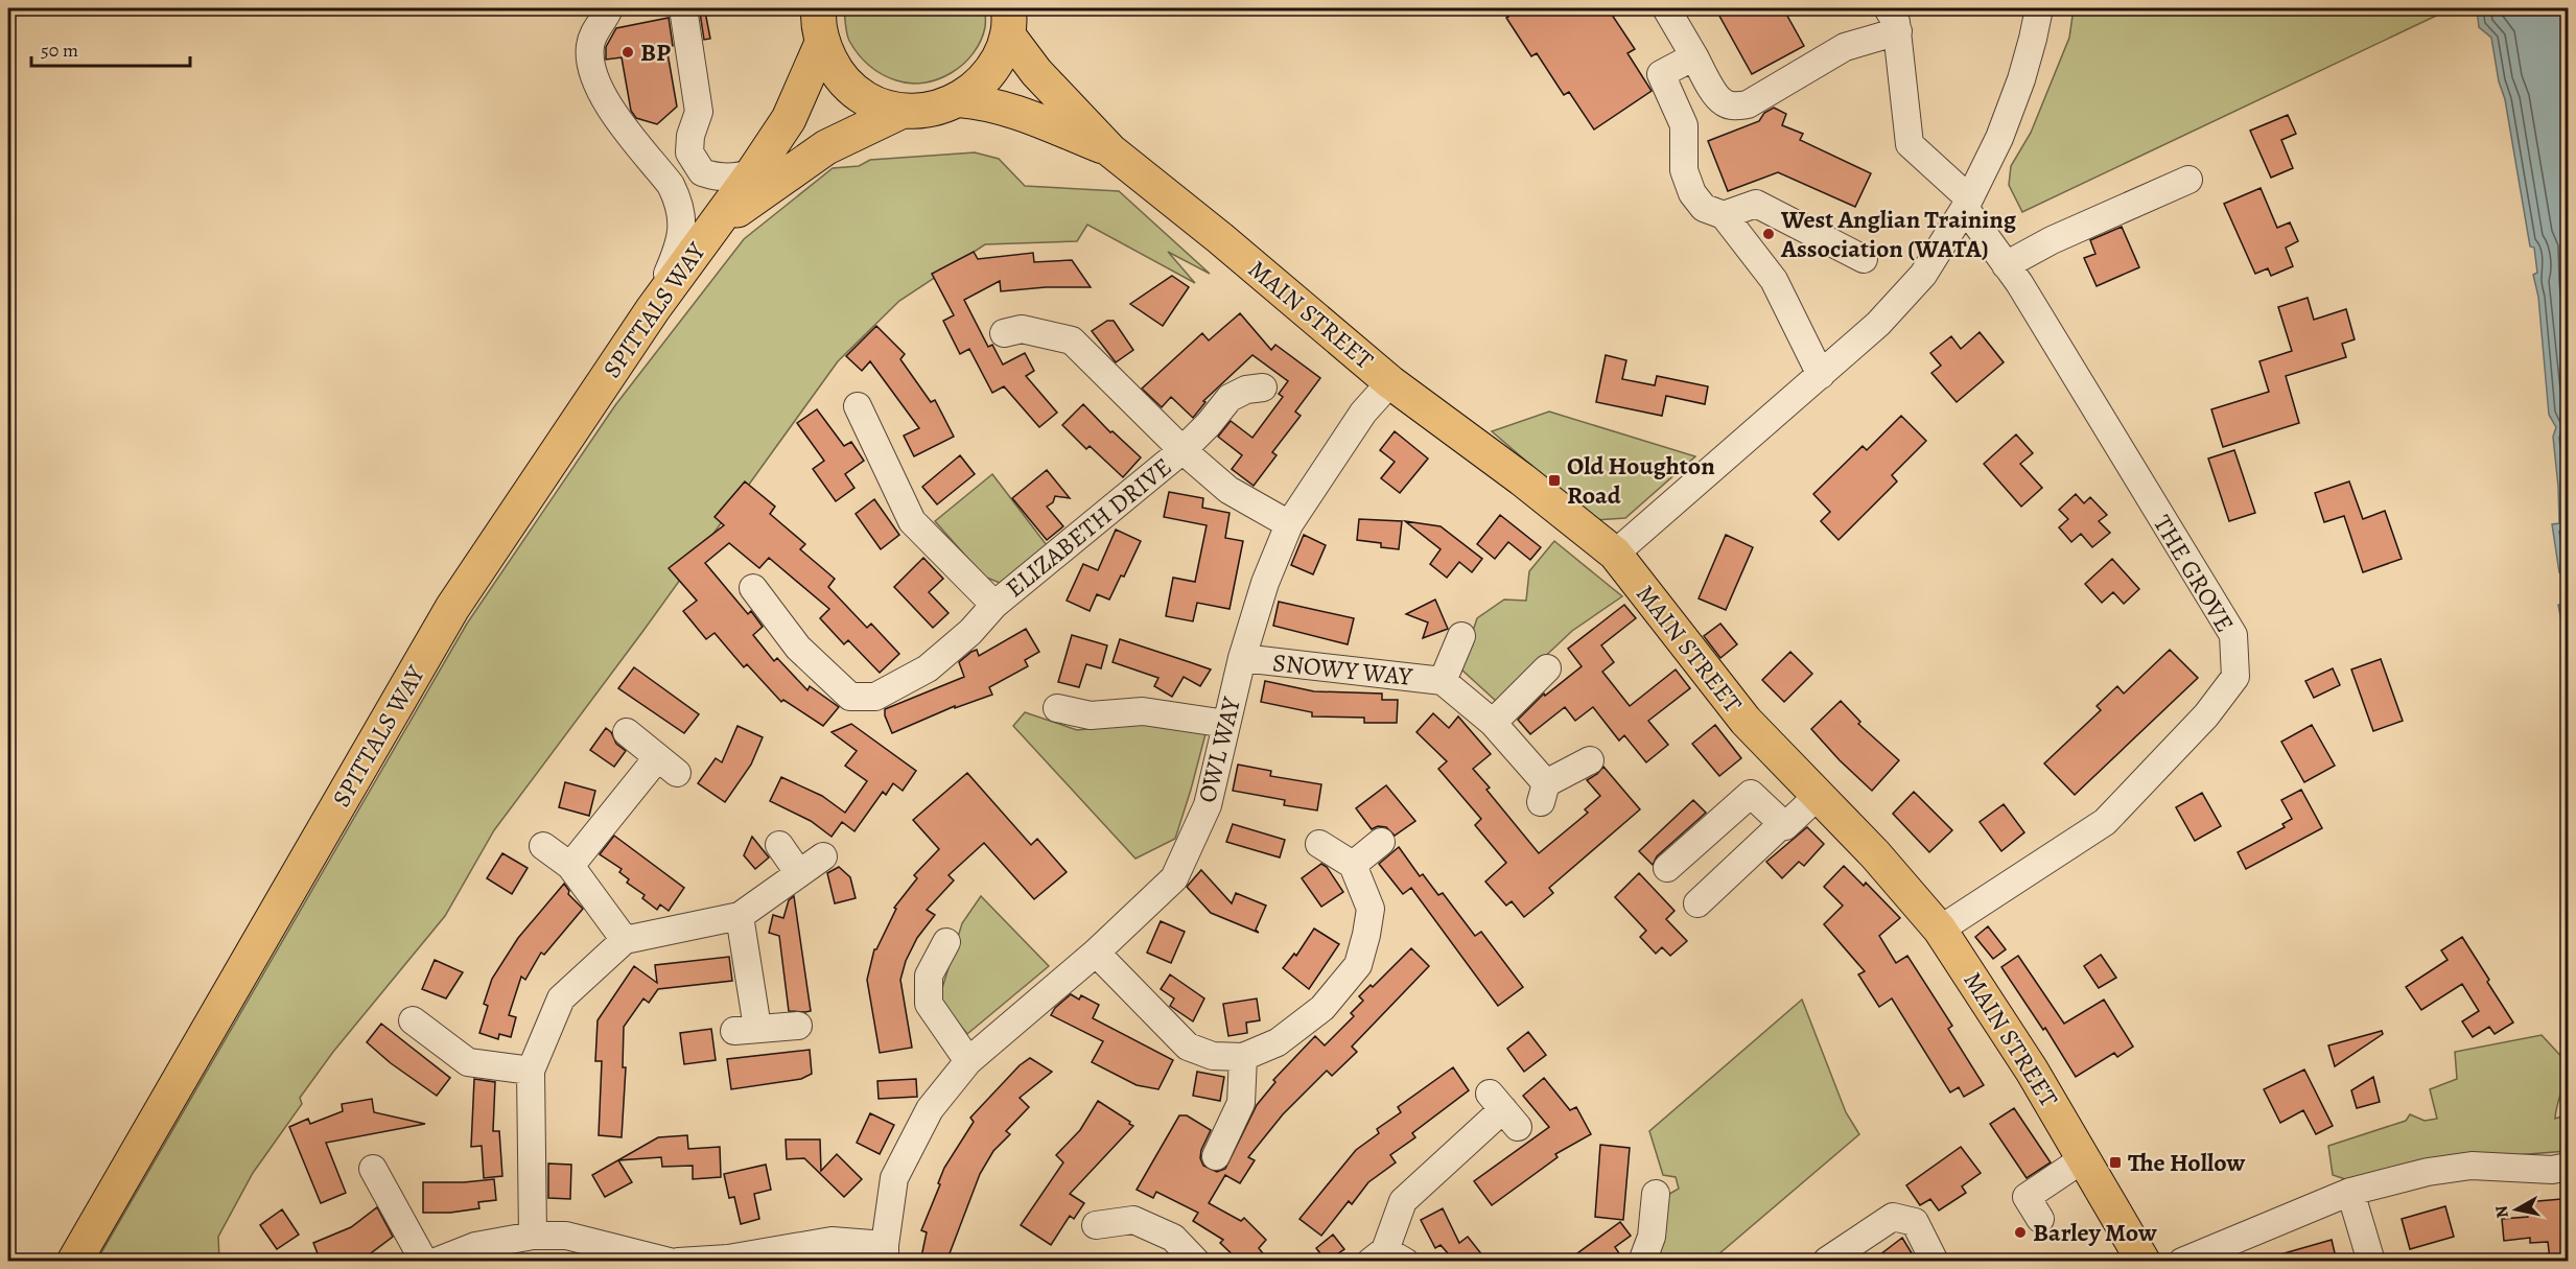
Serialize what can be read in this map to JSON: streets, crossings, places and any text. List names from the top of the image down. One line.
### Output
{"streets":{"highway":["SPITTALS WAY"],"main road":["MAIN STREET"],"street":["ELIZABETH DRIVE","THE GROVE","SNOWY WAY","OWL WAY"]},"crossings":[["MAIN STREET","THE GROVE"],["MAIN STREET","OWL WAY"],["ELIZABETH DRIVE","OWL WAY"],["SNOWY WAY","OWL WAY"]],"places":{"other":["BP","West Anglian Training Association (WATA)","Barley Mow"],"transit":["Old Houghton Road","The Hollow"]},"scale_bar":"50 m","north":"left"}
